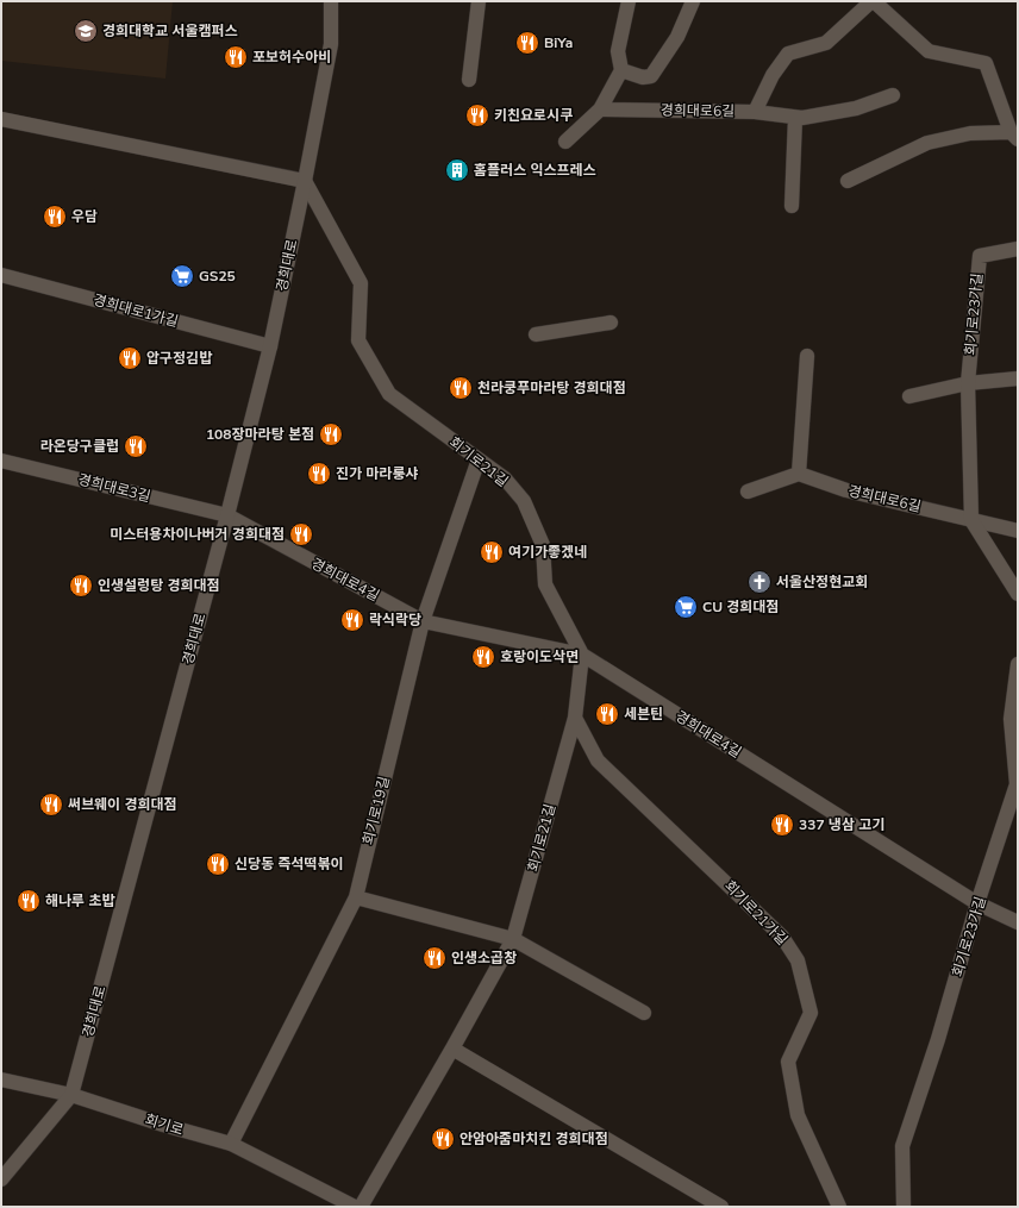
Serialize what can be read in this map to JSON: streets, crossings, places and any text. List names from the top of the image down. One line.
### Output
{"streets":{"street":["경희대로6길","경희대로","경희대로1가길","회기로23가길","회기로21길","경희대로3길","경희대로4길","회기로19길","회기로21가길","회기로"]},"crossings":[["경희대로6길","회기로23가길"],["경희대로","경희대로1가길"],["경희대로","회기로21길"],["경희대로","경희대로3길"],["경희대로","경희대로4길"],["경희대로","회기로"],["회기로23가길","경희대로4길"],["회기로21길","경희대로4길"],["회기로21길","회기로19길"],["회기로21길","회기로21가길"],["경희대로3길","경희대로4길"],["경희대로4길","회기로19길"],["회기로19길","회기로"]],"places":{"school or university":["경희대학교 서울캠퍼스"],"restaurant":["BiYa","포보허수아비","키친요로시쿠","우담","압구정김밥","천라쿵푸마라탕 경희대점","108장마라탕 본점","라온당구클럽","진가 마라룽샤","미스터용차이나버거 경희대점","여기가좋겠네","인생설렁탕 경희대점","락식락당","호랑이도삭면","세븐틴","써브웨이 경희대점","337 냉삼 고기","신당동 즉석떡볶이","해나루 초밥","인생소곱창","안암아줌마치킨 경희대점"],"building":["홈플러스 익스프레스"],"supermarket":["GS25","CU 경희대점"],"church":["서울산정현교회"]}}
